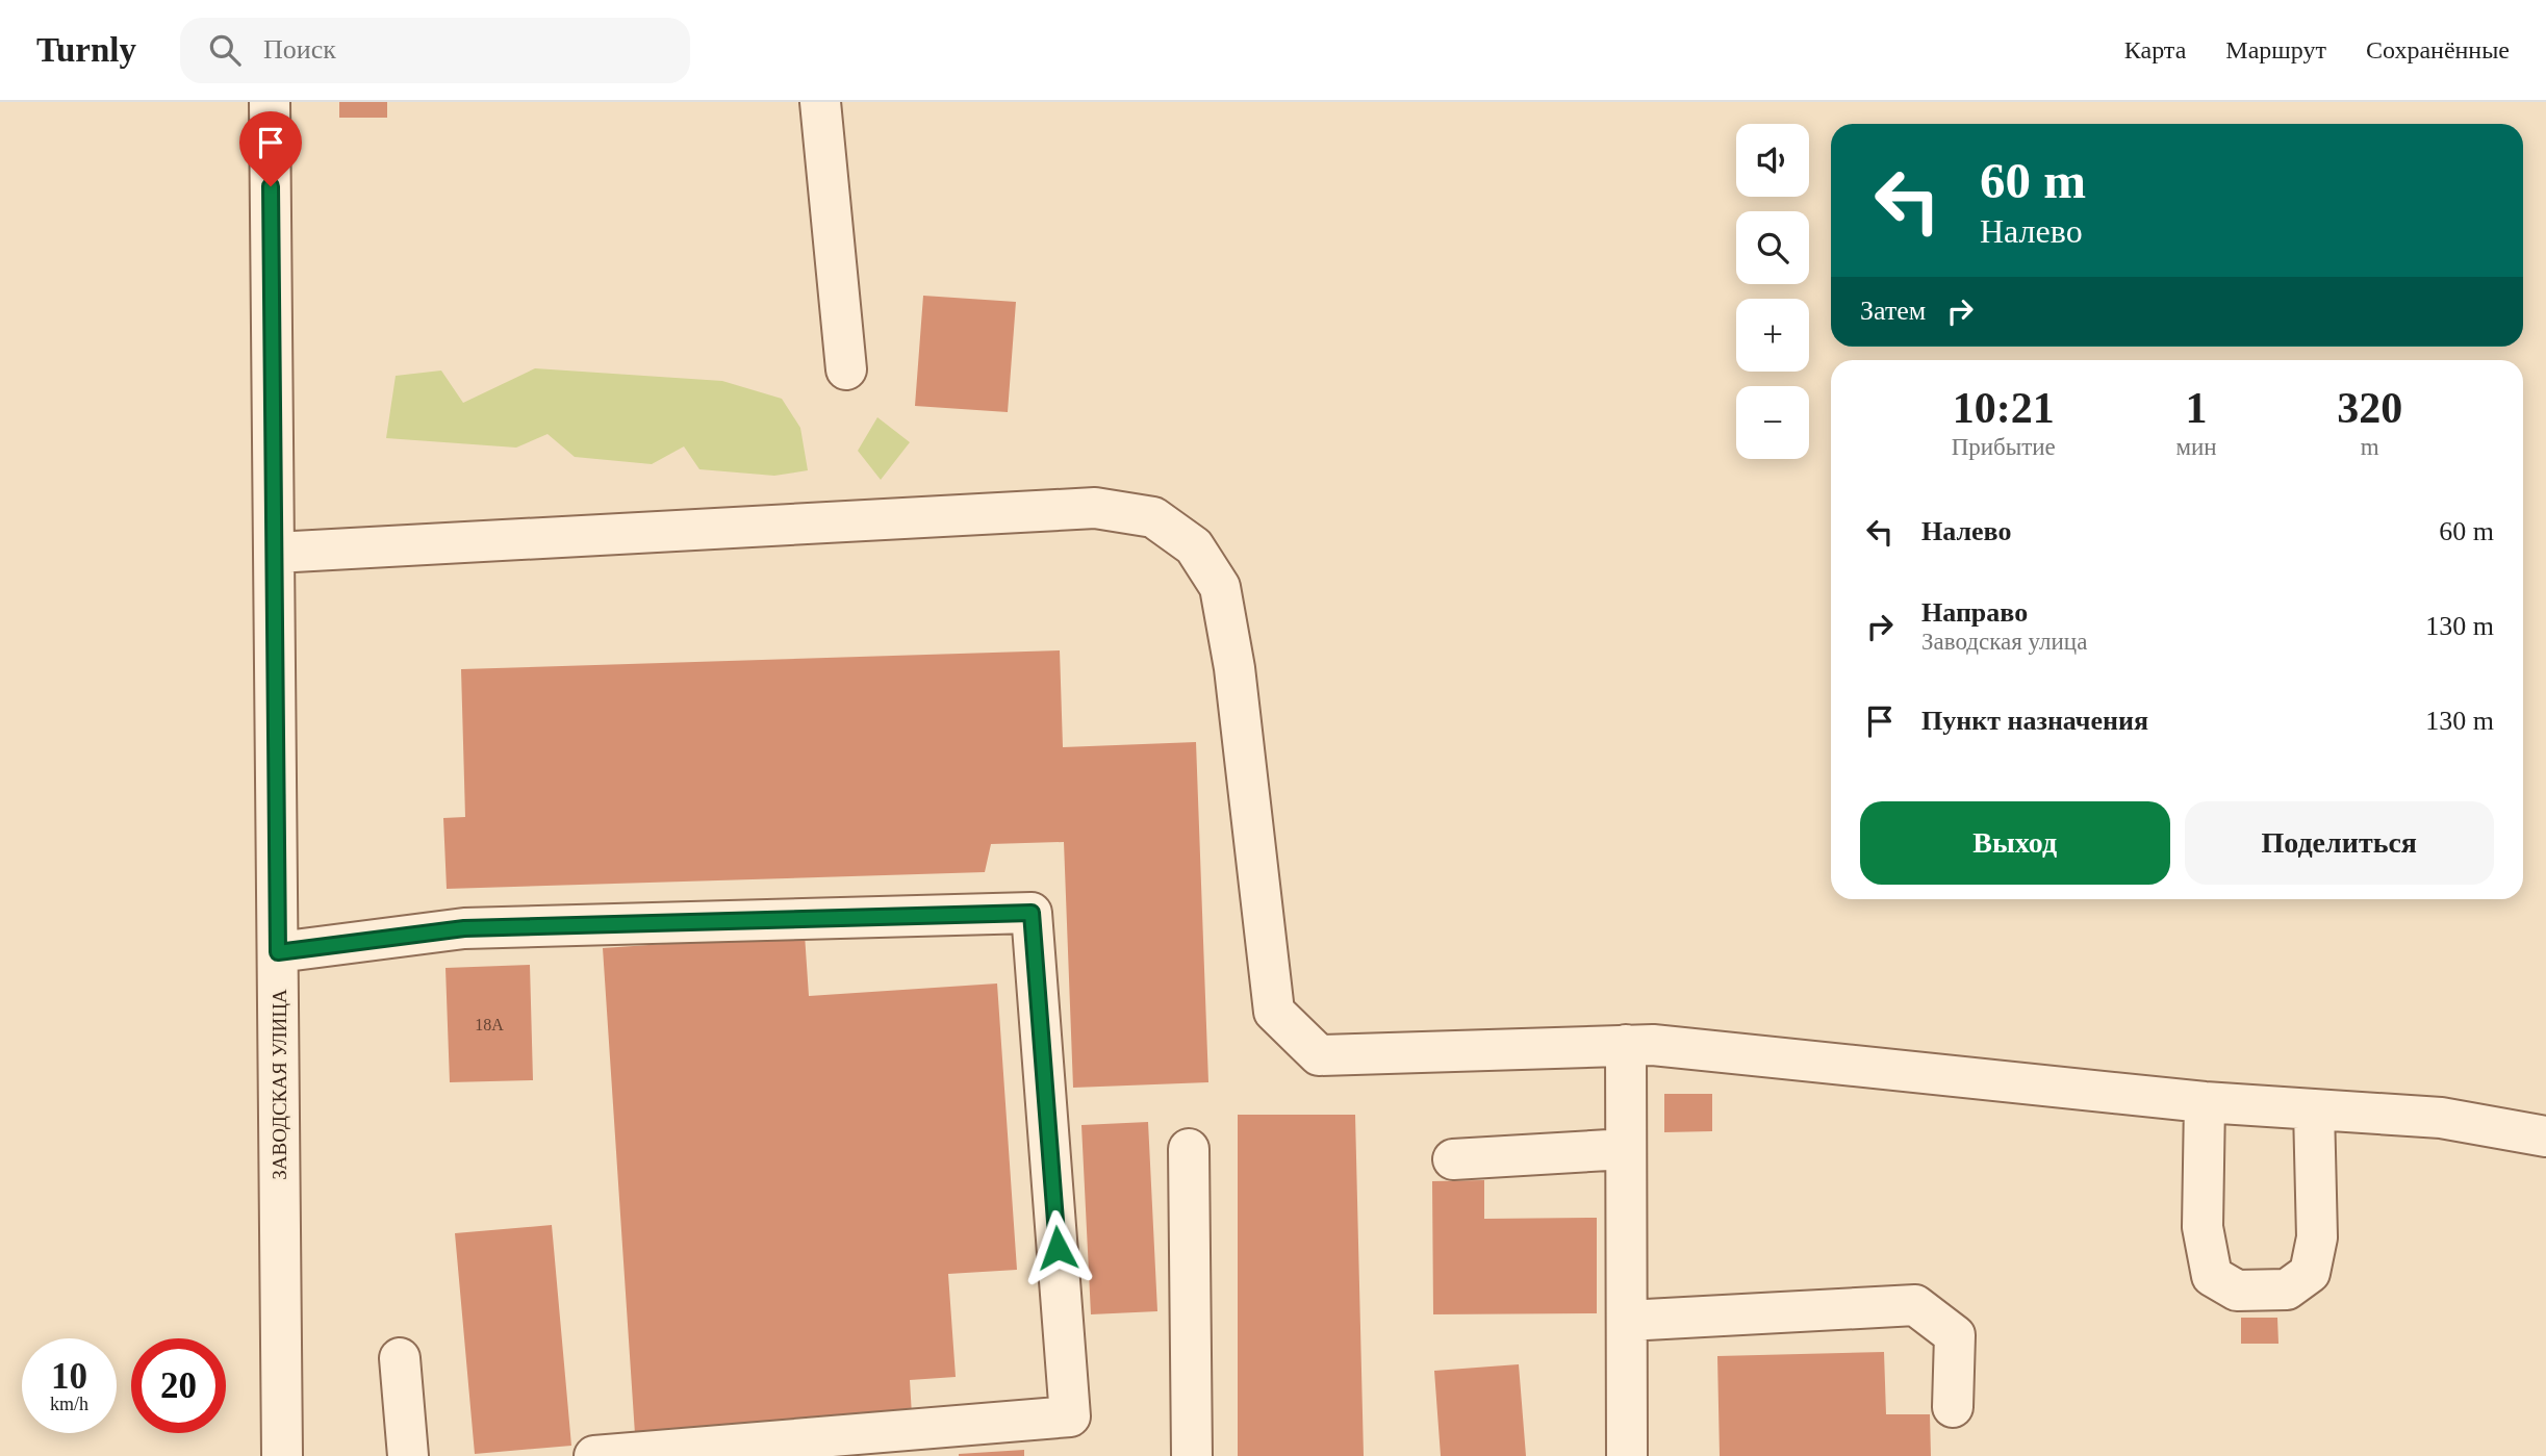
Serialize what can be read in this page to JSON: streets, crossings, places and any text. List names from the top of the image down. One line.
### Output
{"streets":{"street":["ЗАВОДСКАЯ УЛИЦА"]},"house_numbers":["18А"],"page":{"header":"Turnly","search":"Поиск","nav":["Карта","Маршрут","Сохранённые"],"map_buttons":["+","−"],"turn":["60 m","Налево"],"then":"Затем","eta":["10:21","Прибытие","1","мин","320","m"],"list":[{"name":"Налево","value":"60 m"},{"name":"Направо","note":"Заводская улица","value":"130 m"},{"name":"Пункт назначения","value":"130 m"}],"buttons":["Выход","Поделиться"],"speed":"10 km/h","limit":"20"}}
